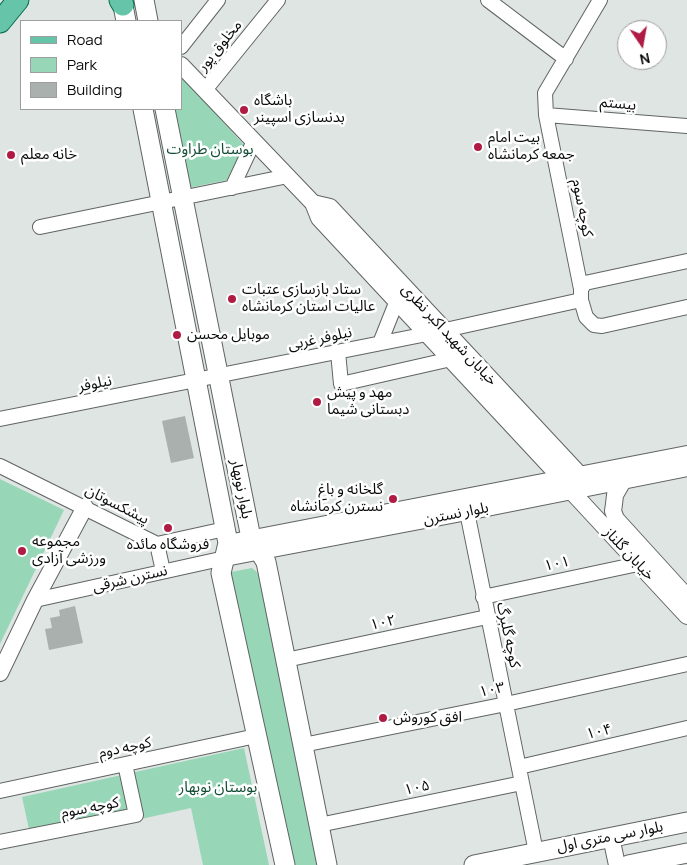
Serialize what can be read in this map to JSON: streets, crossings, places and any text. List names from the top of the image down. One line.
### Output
{"streets":{"main road":["بلوار نوبهار","بلوار سی متری اول"],"street":["مخلوق پور","بیستم","کوچه سوم","خیابان شهید اکبر نظری","نیلوفر غربی","نیلوفر","پیشکسوتان","بلوار نسترن","خیابان گلناز","۱۰۱","نسترن شرقی","۱۰۲","کوچه گلبرگ","۱۰۳","۱۰۴","کوچه دوم","۱۰۵"]},"crossings":[["مخلوق پور","خیابان شهید اکبر نظری"],["بیستم","کوچه سوم"],["کوچه سوم","نیلوفر غربی"],["کوچه سوم","کوچه دوم"],["خیابان شهید اکبر نظری","نیلوفر غربی"],["خیابان شهید اکبر نظری","بلوار نسترن"],["خیابان شهید اکبر نظری","خیابان گلناز"],["نیلوفر غربی","نیلوفر"],["نیلوفر غربی","بلوار نوبهار"],["نیلوفر","بلوار نوبهار"],["بلوار نوبهار","پیشکسوتان"],["بلوار نوبهار","بلوار نسترن"],["بلوار نوبهار","نسترن شرقی"],["بلوار نوبهار","۱۰۲"],["بلوار نوبهار","۱۰۳"],["بلوار نوبهار","کوچه دوم"],["بلوار نوبهار","۱۰۵"],["پیشکسوتان","بلوار نسترن"],["پیشکسوتان","نسترن شرقی"],["بلوار نسترن","خیابان گلناز"],["بلوار نسترن","نسترن شرقی"],["بلوار نسترن","کوچه گلبرگ"],["خیابان گلناز","۱۰۱"],["۱۰۱","کوچه گلبرگ"],["۱۰۲","کوچه گلبرگ"],["کوچه گلبرگ","۱۰۳"],["کوچه گلبرگ","۱۰۴"],["کوچه گلبرگ","۱۰۵"],["کوچه گلبرگ","بلوار سی متری اول"]],"parks":["بوستان طراوت","بوستان نوبهار"],"places":["باشگاه بدنسازی اسپینر","بیت امام جمعه کرمانشاه","خانه معلم","ستاد بازسازی عتبات عالیات استان کرمانشاه","موبایل محسن","مهد و پیش دبستانی شیما","گلخانه و باغ نسترن کرمانشاه","فروشگاه مائده","مجموعه ورزشی آزادی","افق کوروش"],"legend":["Road","Park","Building"],"north":"bottom"}
